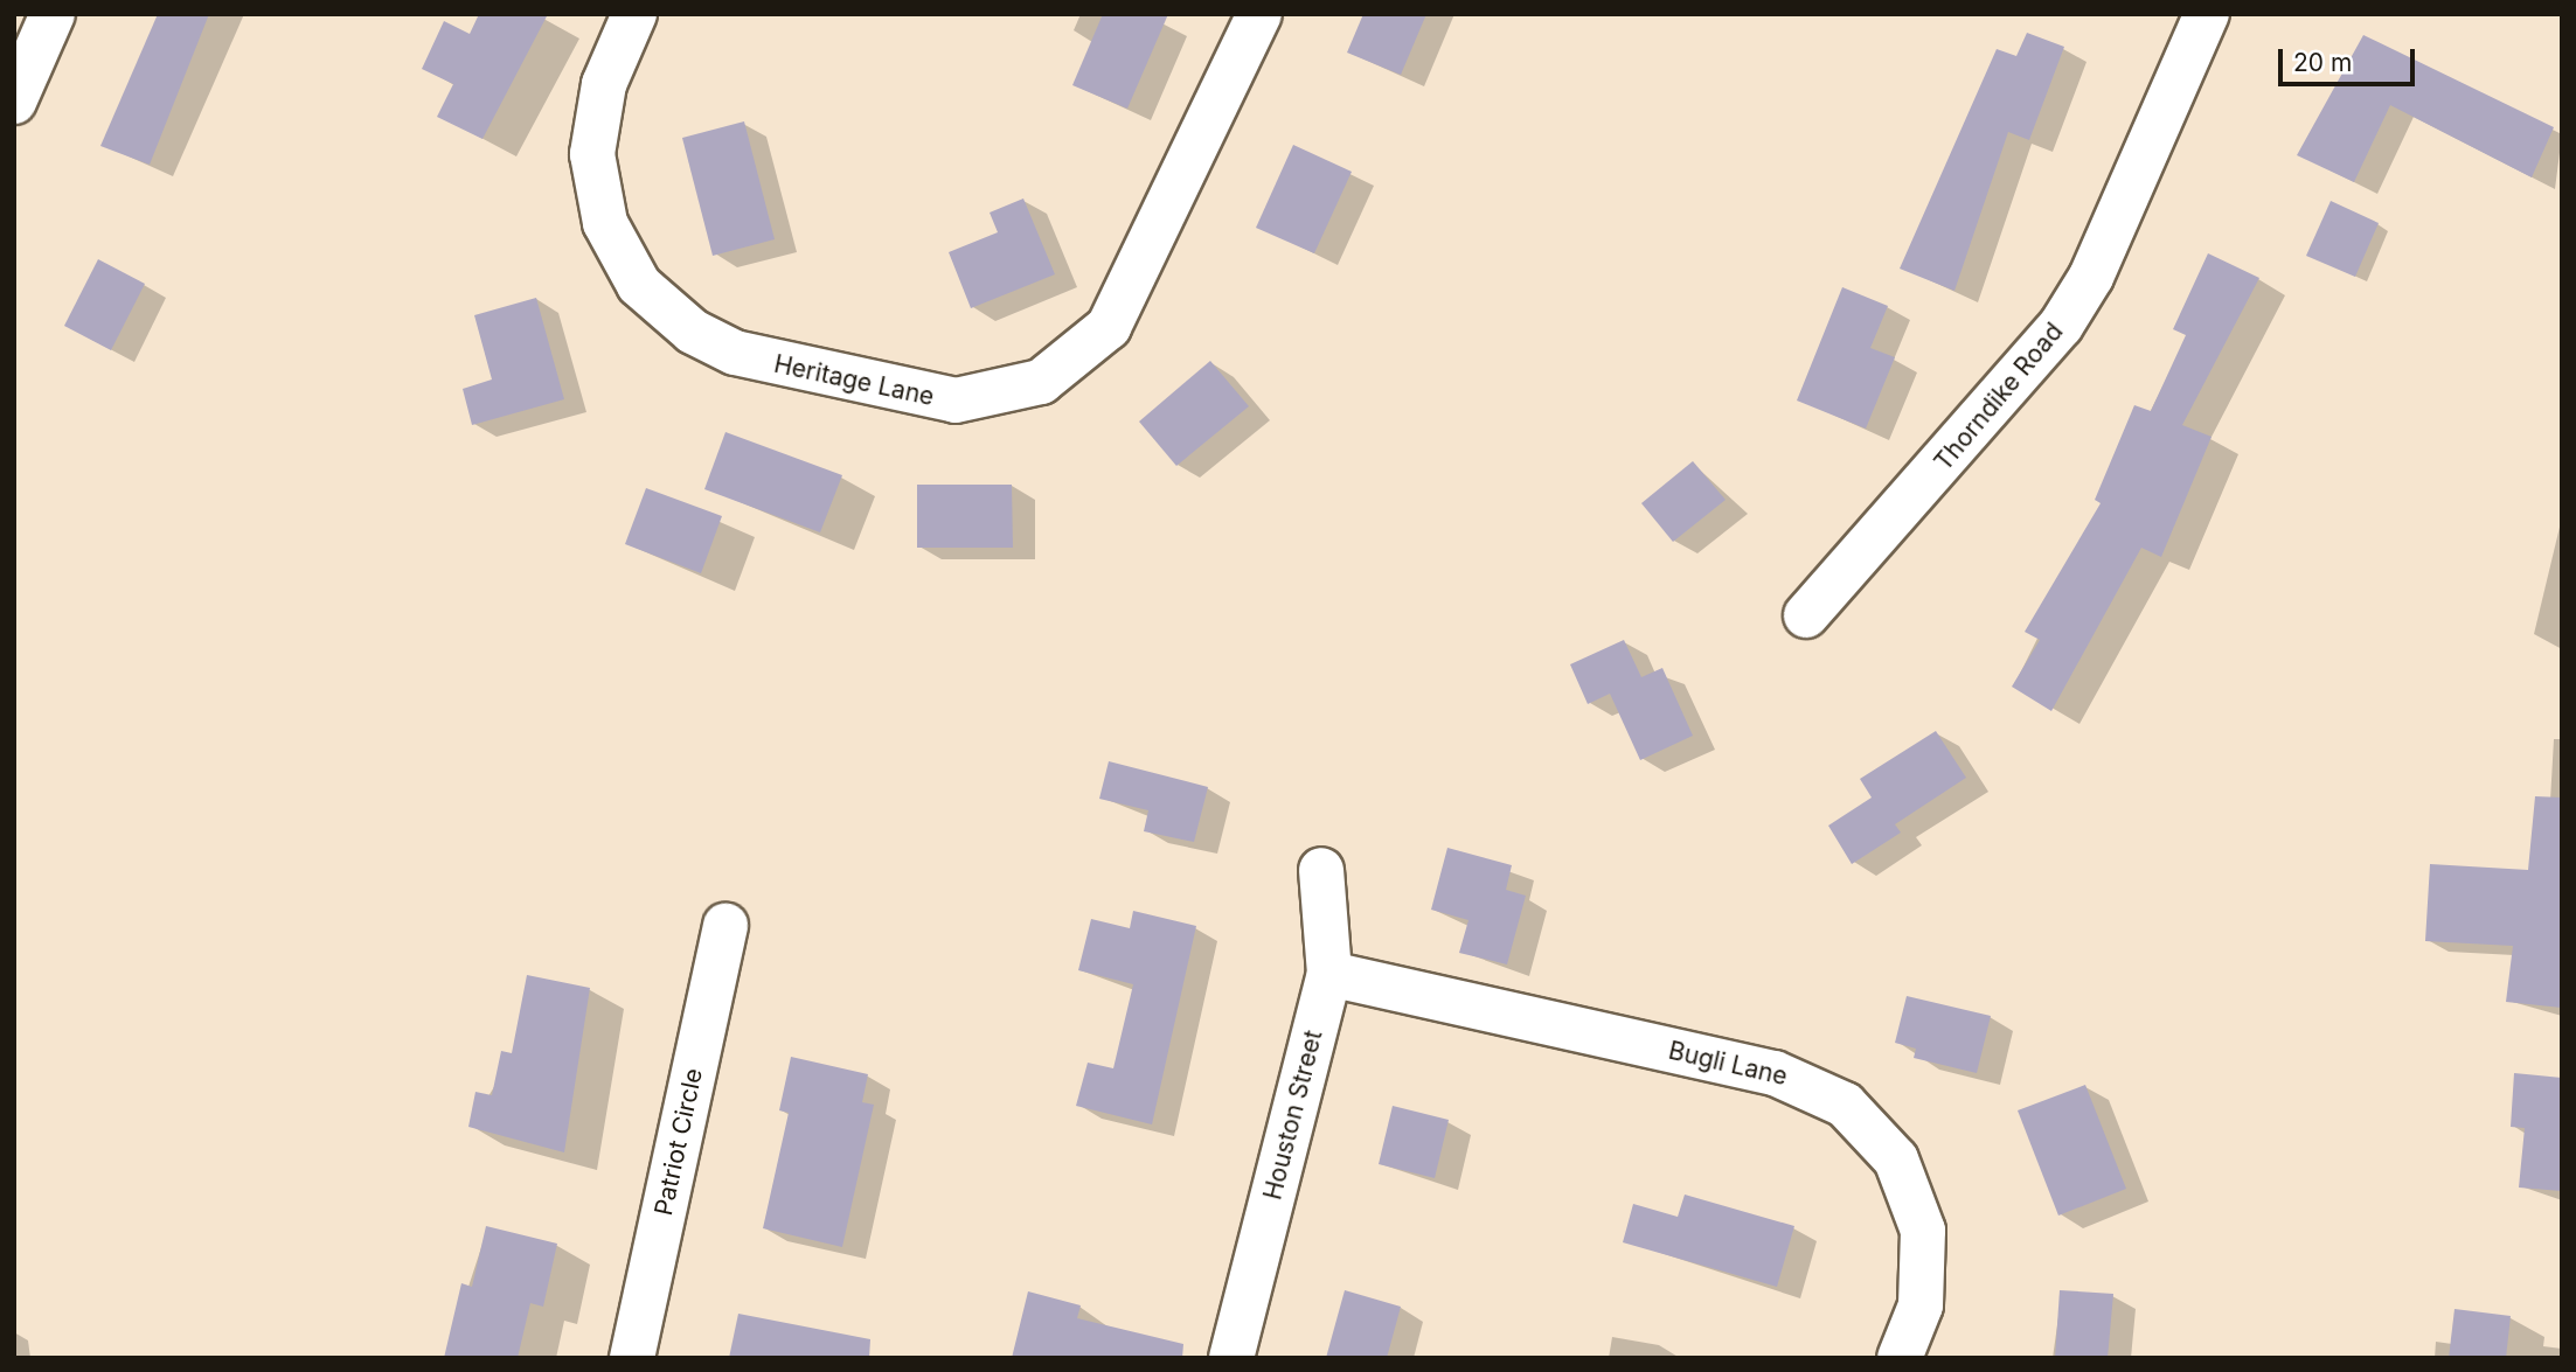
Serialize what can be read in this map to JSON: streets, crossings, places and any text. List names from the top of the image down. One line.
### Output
{"streets":{"street":["Heritage Lane","Thorndike Road","Bugli Lane","Houston Street","Patriot Circle"]},"crossings":[["Bugli Lane","Houston Street"]],"scale_bar":"20 m"}
